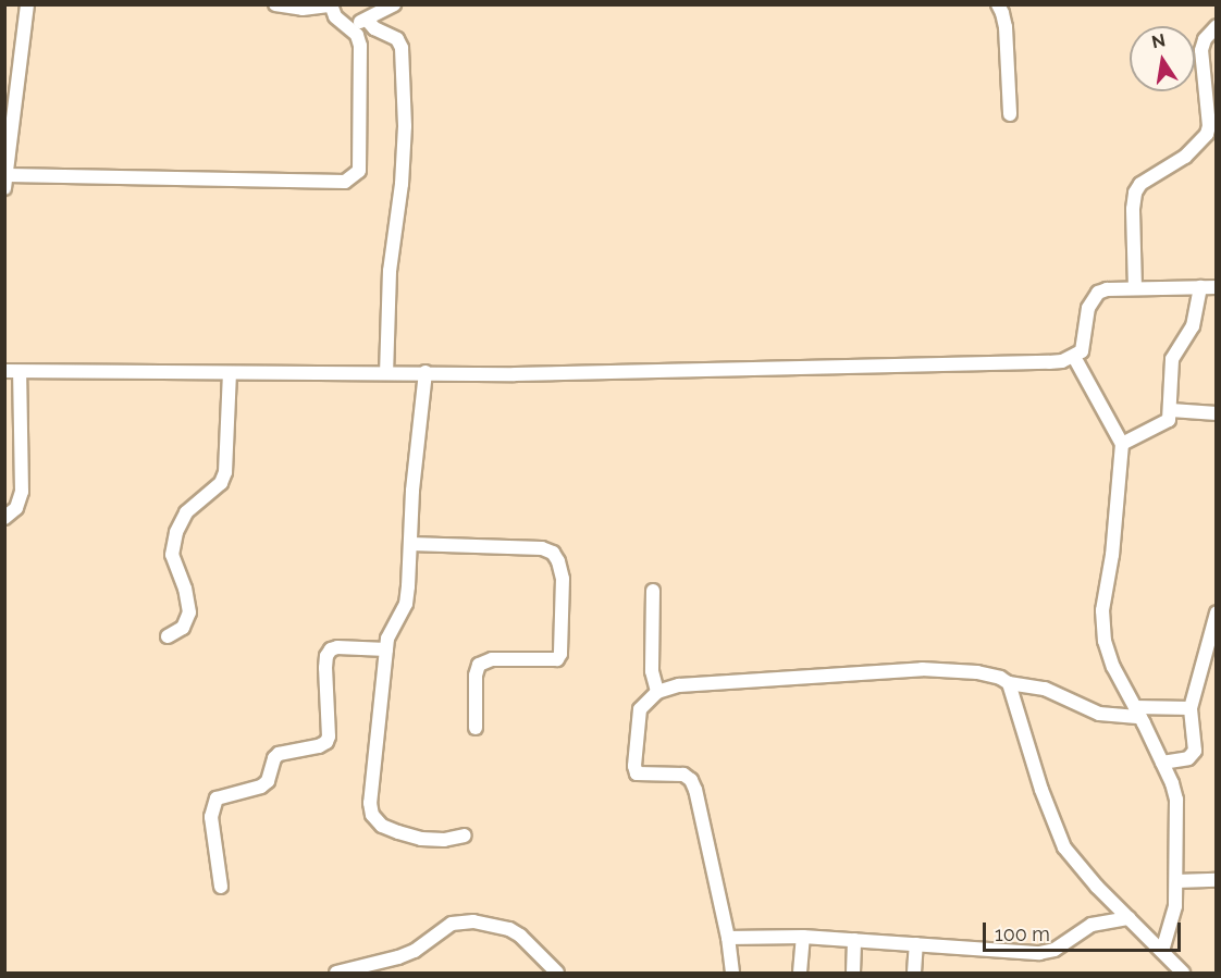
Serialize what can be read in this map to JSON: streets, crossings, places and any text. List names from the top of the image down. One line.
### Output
{"scale_bar":"100 m","north":"top"}
